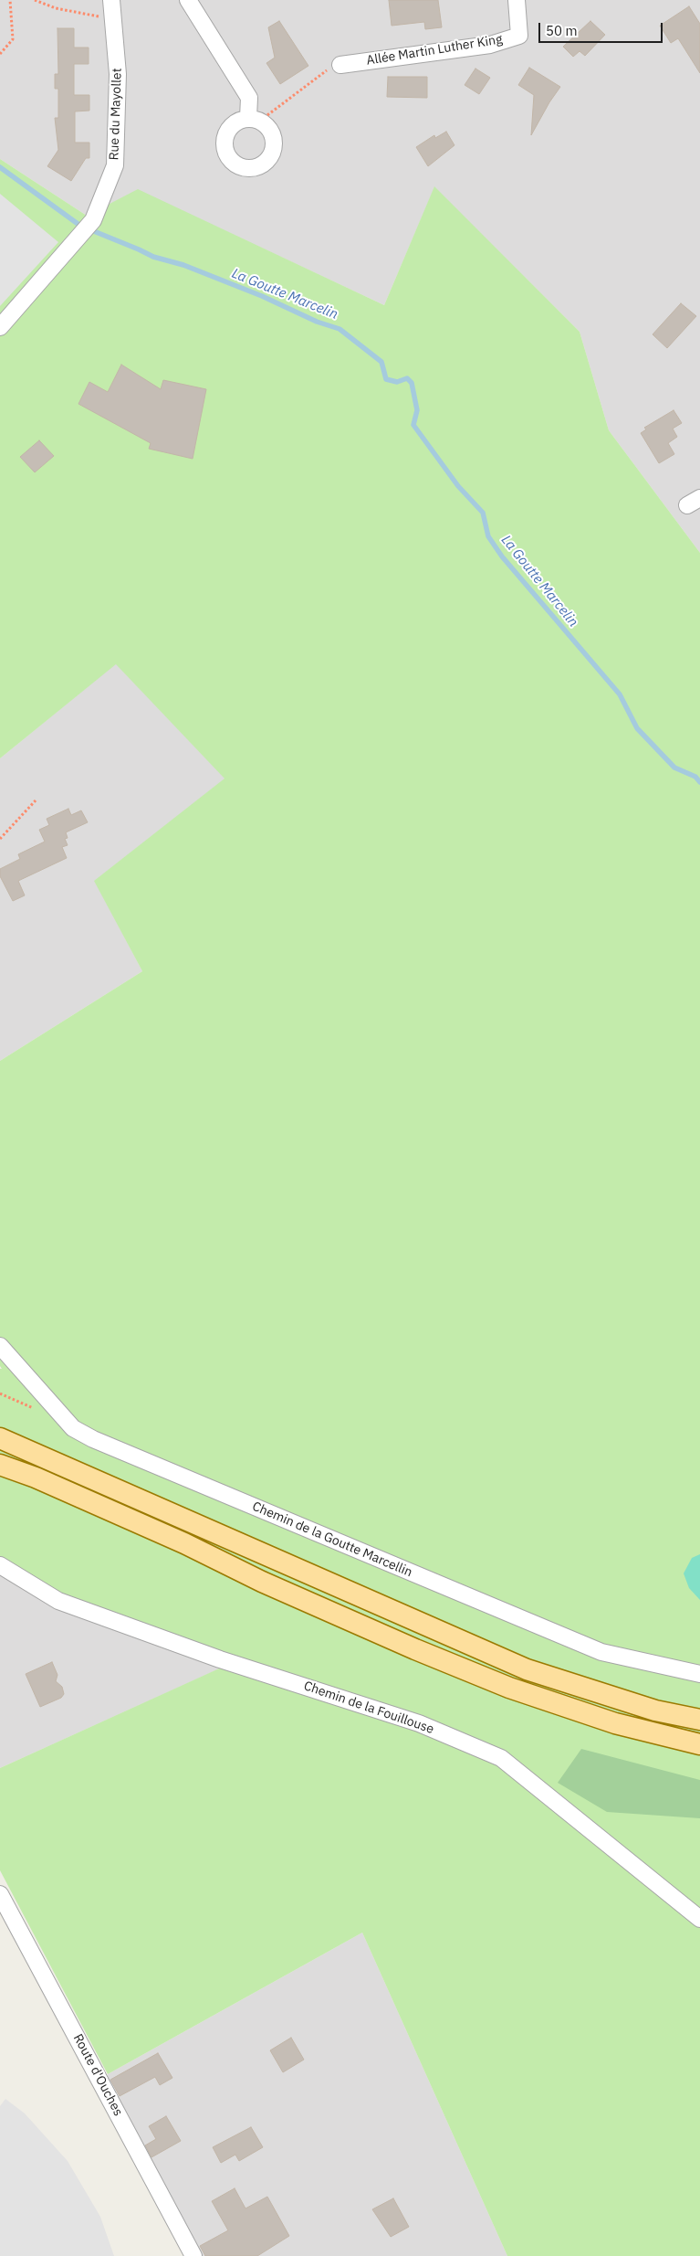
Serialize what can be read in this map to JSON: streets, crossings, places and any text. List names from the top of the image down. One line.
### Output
{"streets":{"street":["Allée Martin Luther King","Rue du Mayollet","Chemin de la Goutte Marcellin","Chemin de la Fouillouse","Route d'Ouches"]},"water":["La Goutte Marcelin"],"scale_bar":"50 m"}
